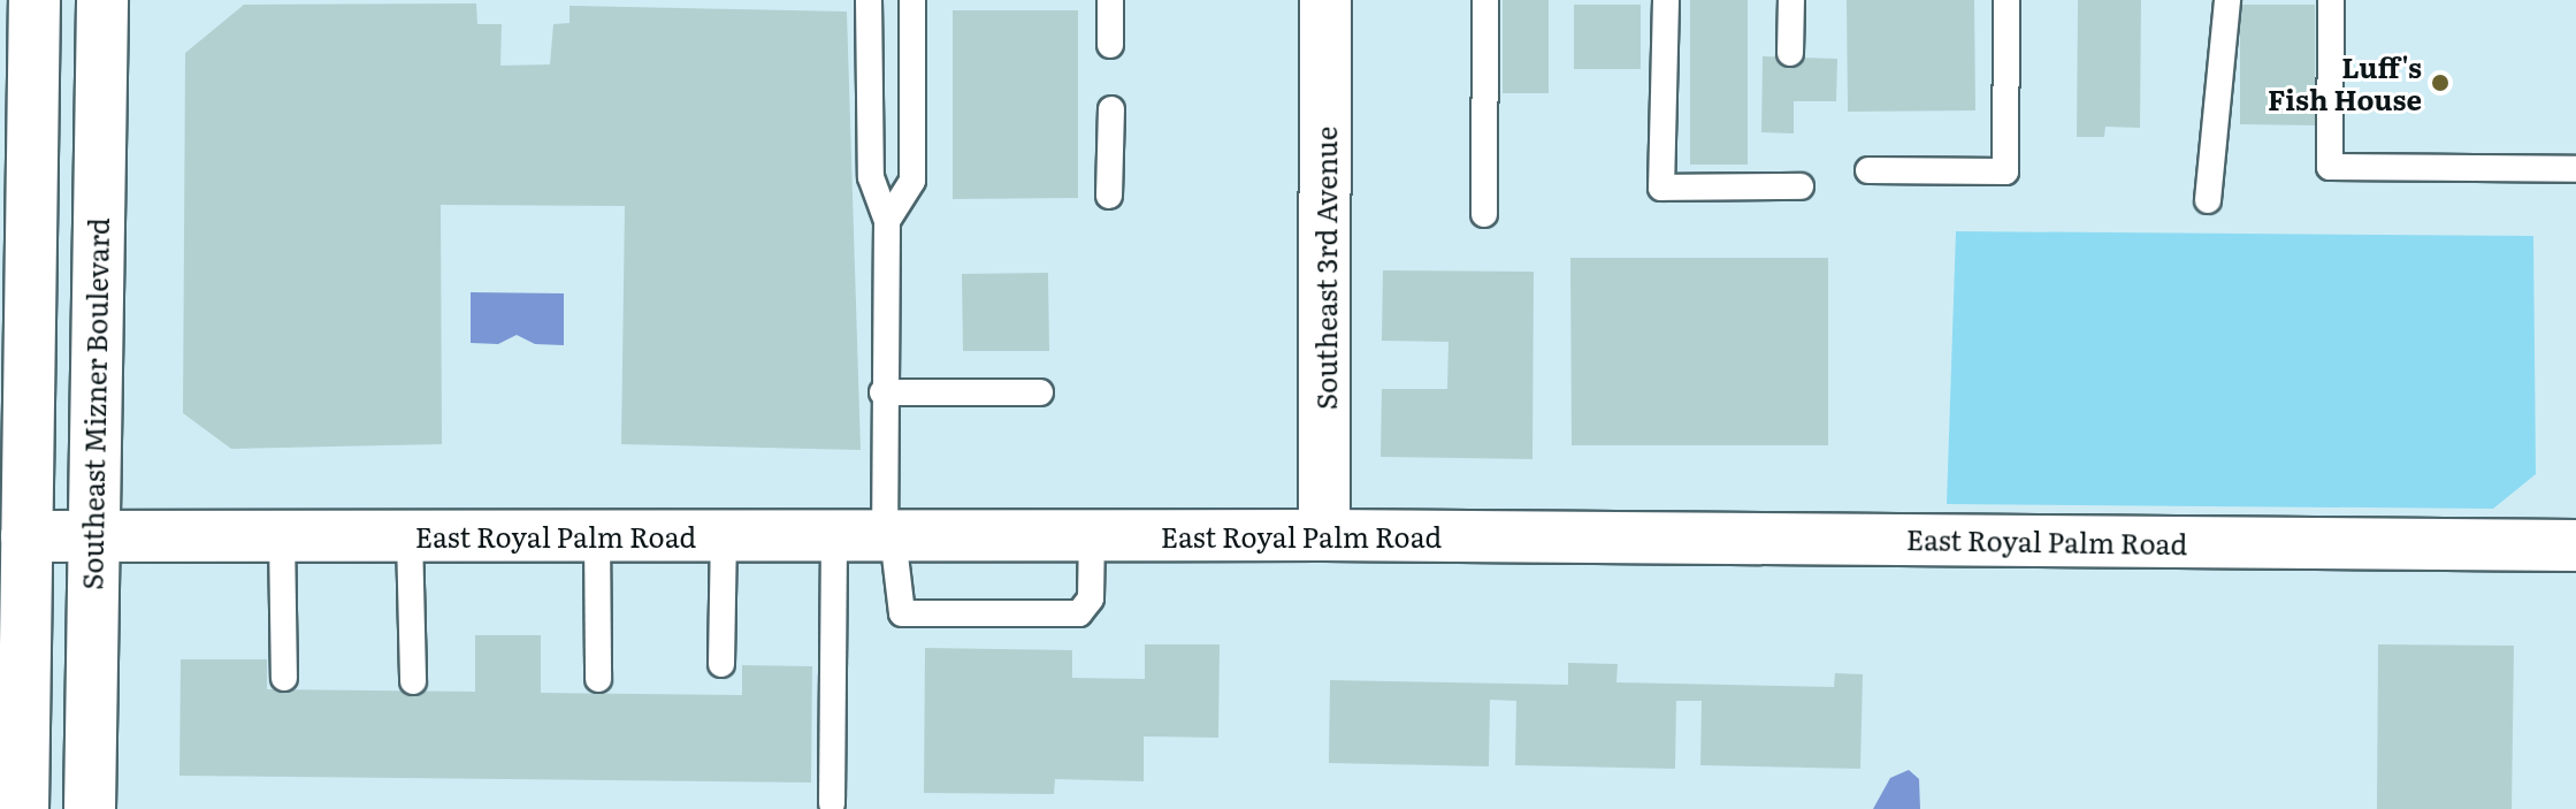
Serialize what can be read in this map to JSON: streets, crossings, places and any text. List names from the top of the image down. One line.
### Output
{"streets":{"street":["Southeast 3rd Avenue","Southeast Mizner Boulevard","East Royal Palm Road"]},"crossings":[["Southeast 3rd Avenue","East Royal Palm Road"],["Southeast Mizner Boulevard","East Royal Palm Road"]],"places":["Luff's Fish House"]}
